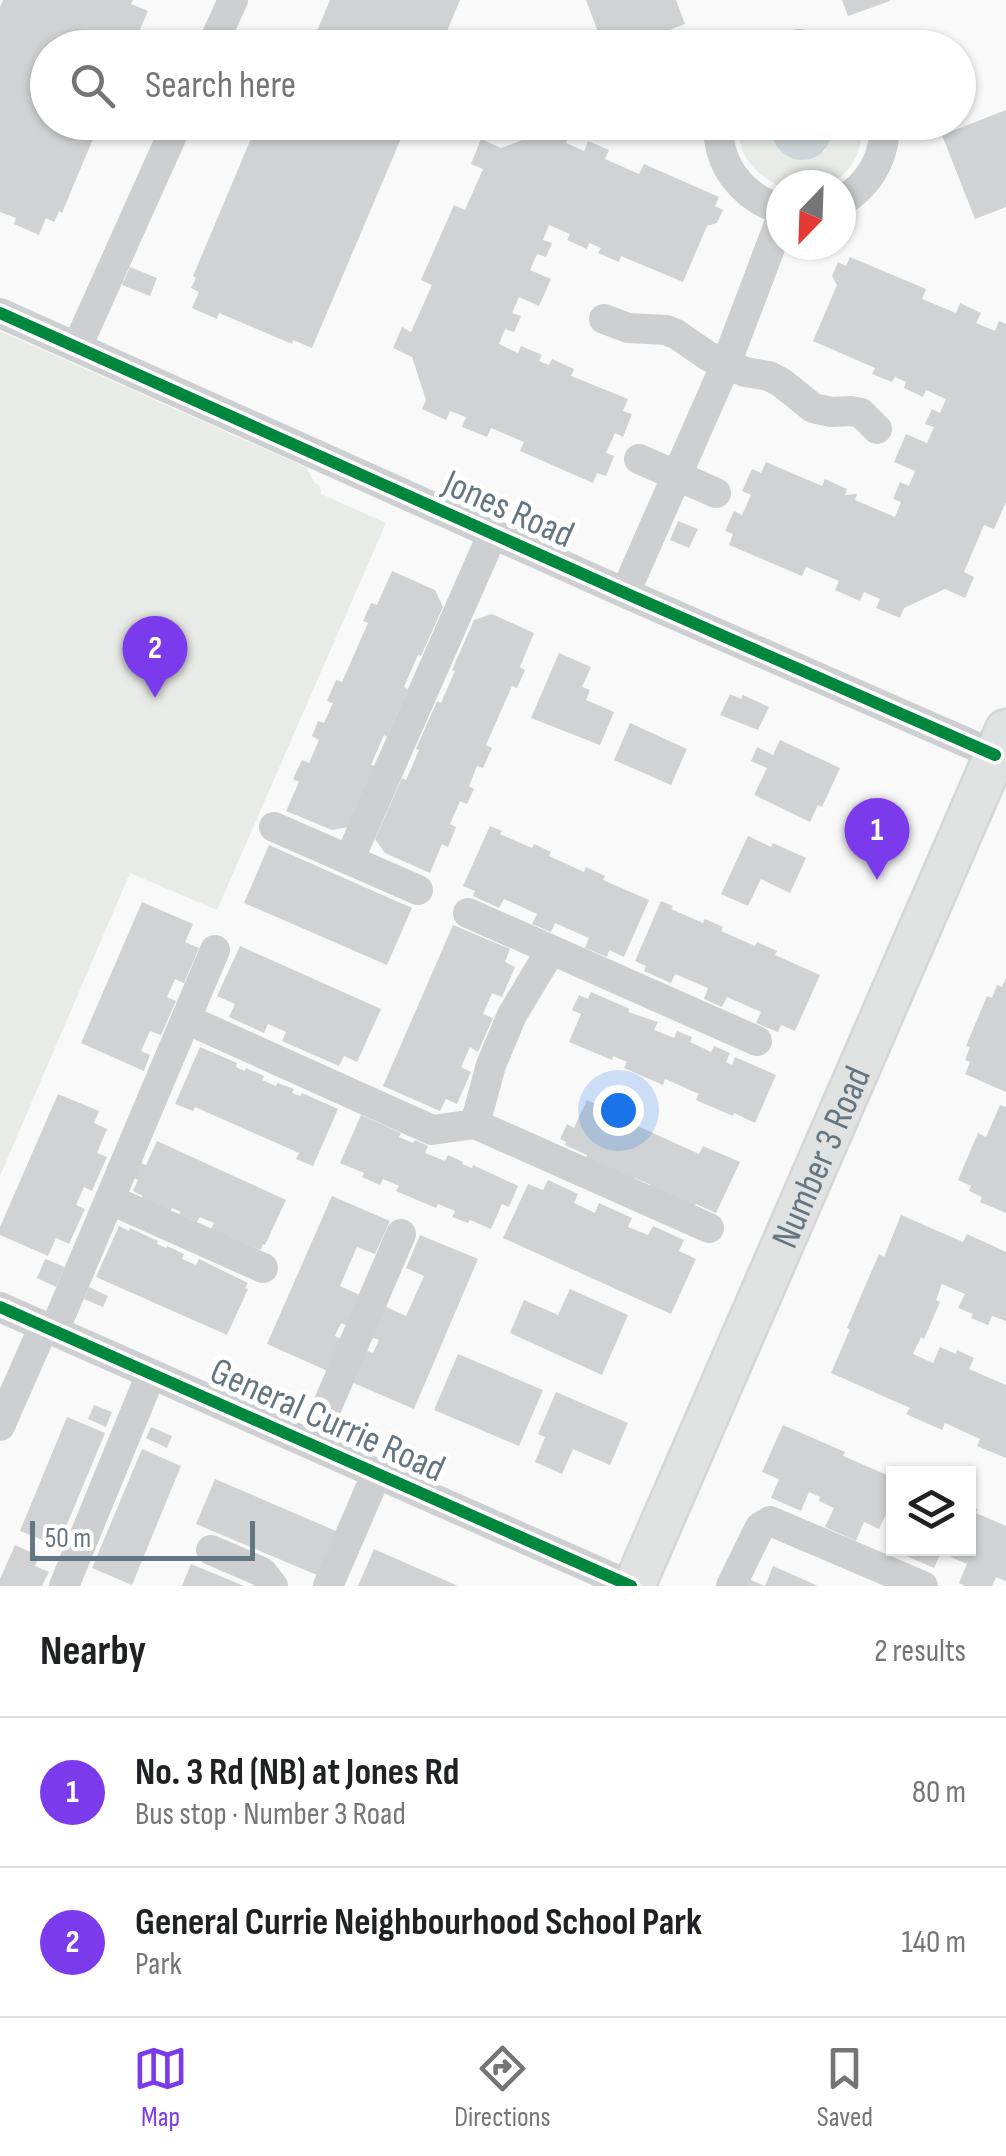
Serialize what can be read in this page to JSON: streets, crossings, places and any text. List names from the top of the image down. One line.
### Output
{"streets":{"main road":["Number 3 Road"],"street":["Jones Road","General Currie Road"]},"crossings":[["Jones Road","Number 3 Road"],["Number 3 Road","General Currie Road"]],"scale_bar":"50 m","north":"bottom left","page":{"search":"Search here","pins":["2","1"],"scale":"50 m","heading":["Nearby","2 results"],"list":[{"mark":"1","name":"No. 3 Rd (NB) at Jones Rd","note":"Bus stop · Number 3 Road","value":"80 m"},{"mark":"2","name":"General Currie Neighbourhood School Park","note":"Park","value":"140 m"}],"nav":["Map","Directions","Saved"]}}
